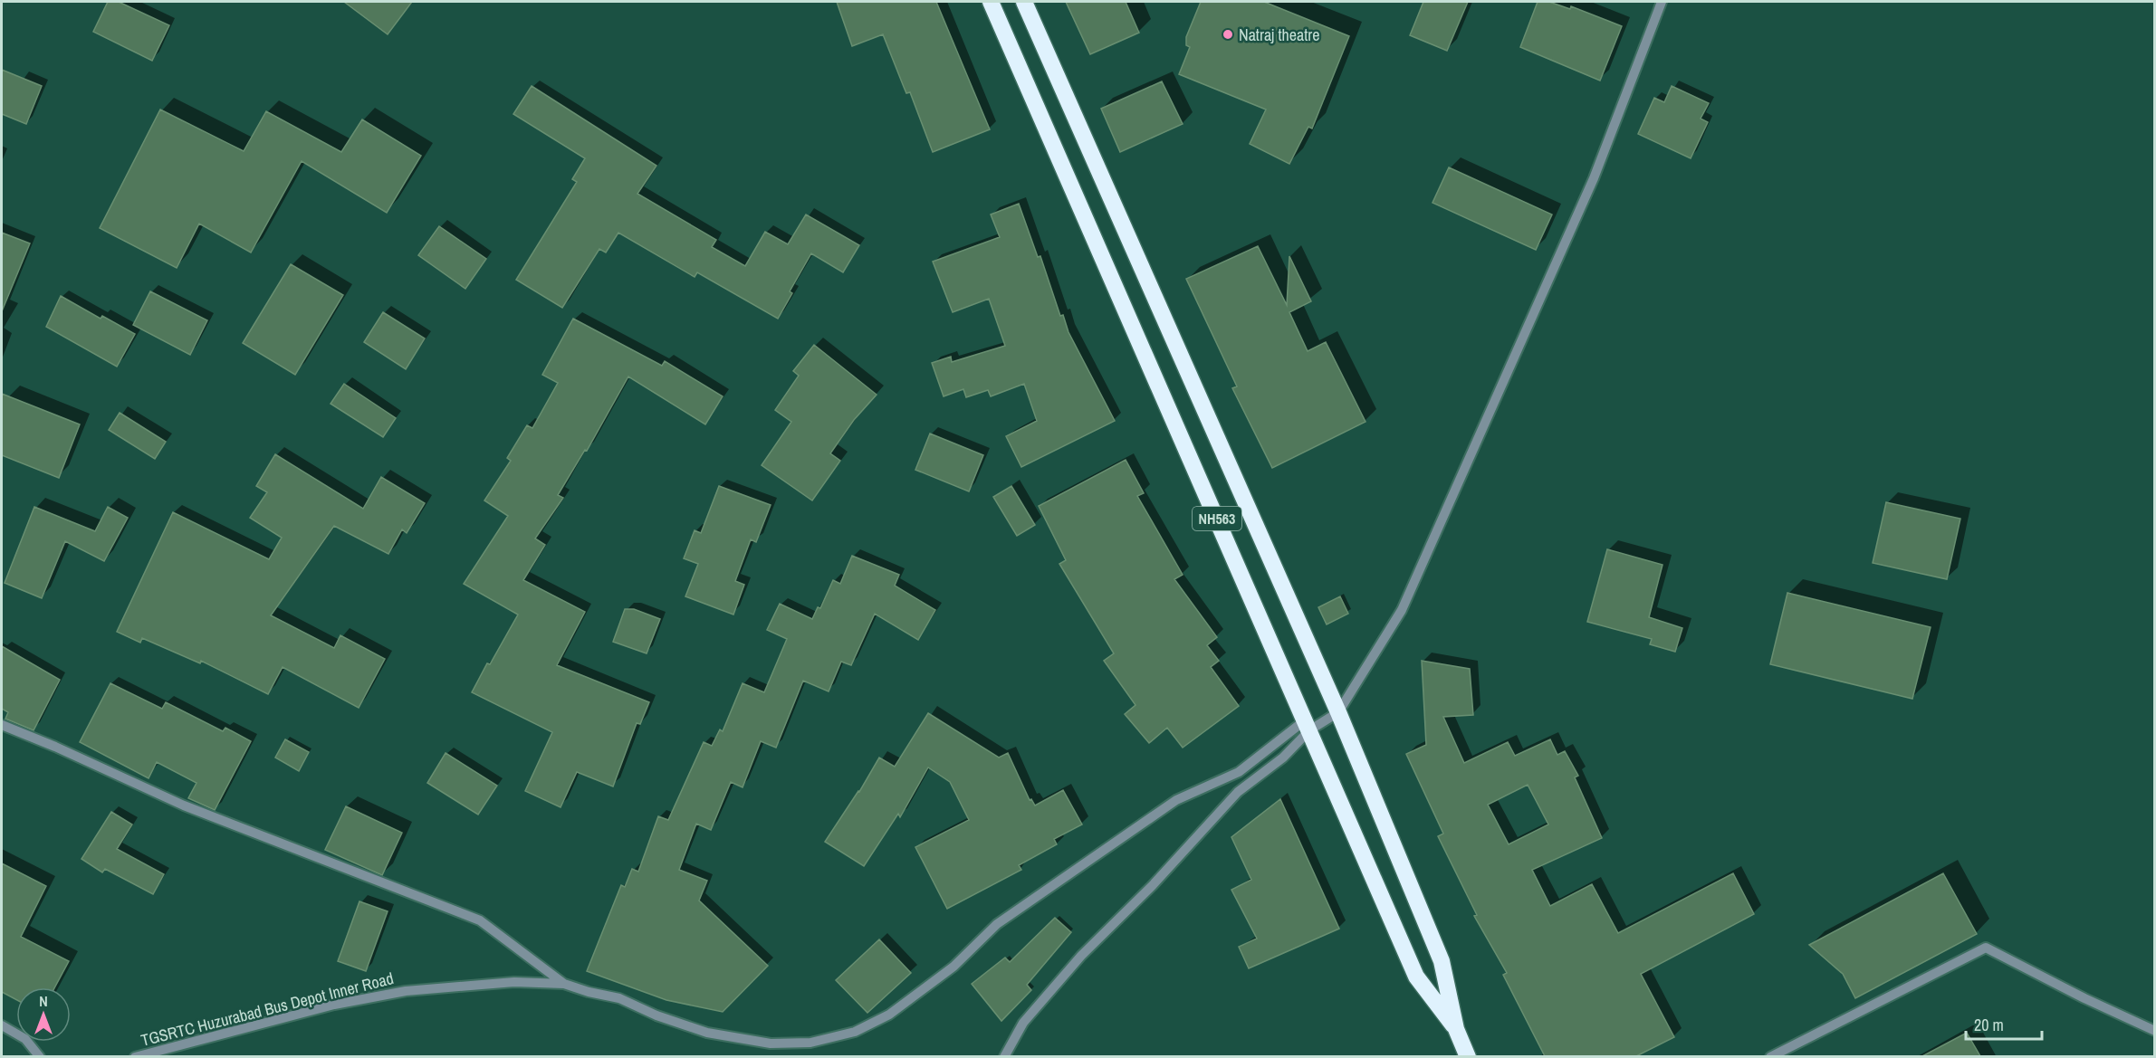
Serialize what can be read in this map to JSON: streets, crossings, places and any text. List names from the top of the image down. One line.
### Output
{"streets":{"highway":["NH563"],"street":["TGSRTC Huzurabad Bus Depot Inner Road"]},"crossings":[["NH563","TGSRTC Huzurabad Bus Depot Inner Road"]],"places":["Natraj theatre"],"scale_bar":"20 m","north":"top"}
